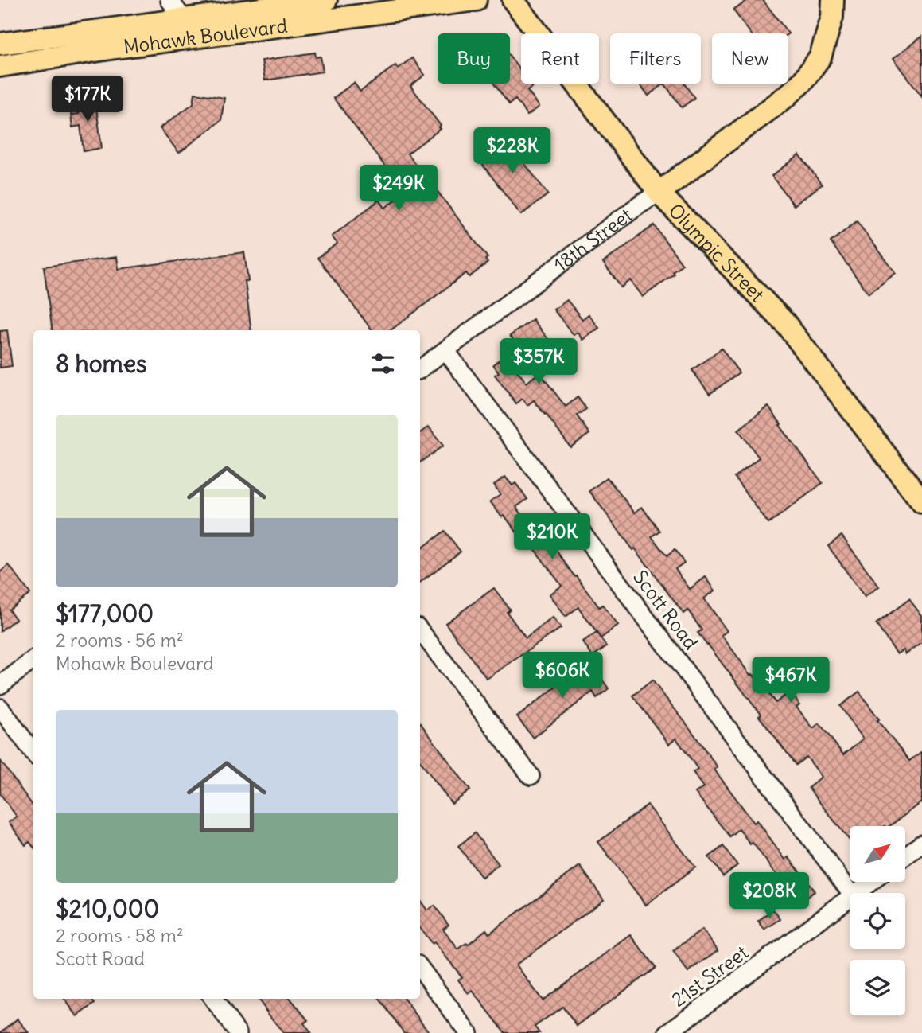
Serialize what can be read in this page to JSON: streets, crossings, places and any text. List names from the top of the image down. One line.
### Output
{"streets":{"main road":["Mohawk Boulevard","18th Street","Olympic Street"],"street":["Scott Road","21st Street"]},"crossings":[["18th Street","Olympic Street"],["18th Street","Scott Road"]],"north":"top right","page":{"chip":["Buy","Rent","Filters","New"],"price":["$177K","$228K","$249K","$357K","$210K","$606K","$467K","$208K"],"heading":"8 homes","list":[{"name":"$177,000","note":"2 rooms · 56 m² · Mohawk Boulevard"},{"name":"$210,000","note":"2 rooms · 58 m² · Scott Road"}]}}
